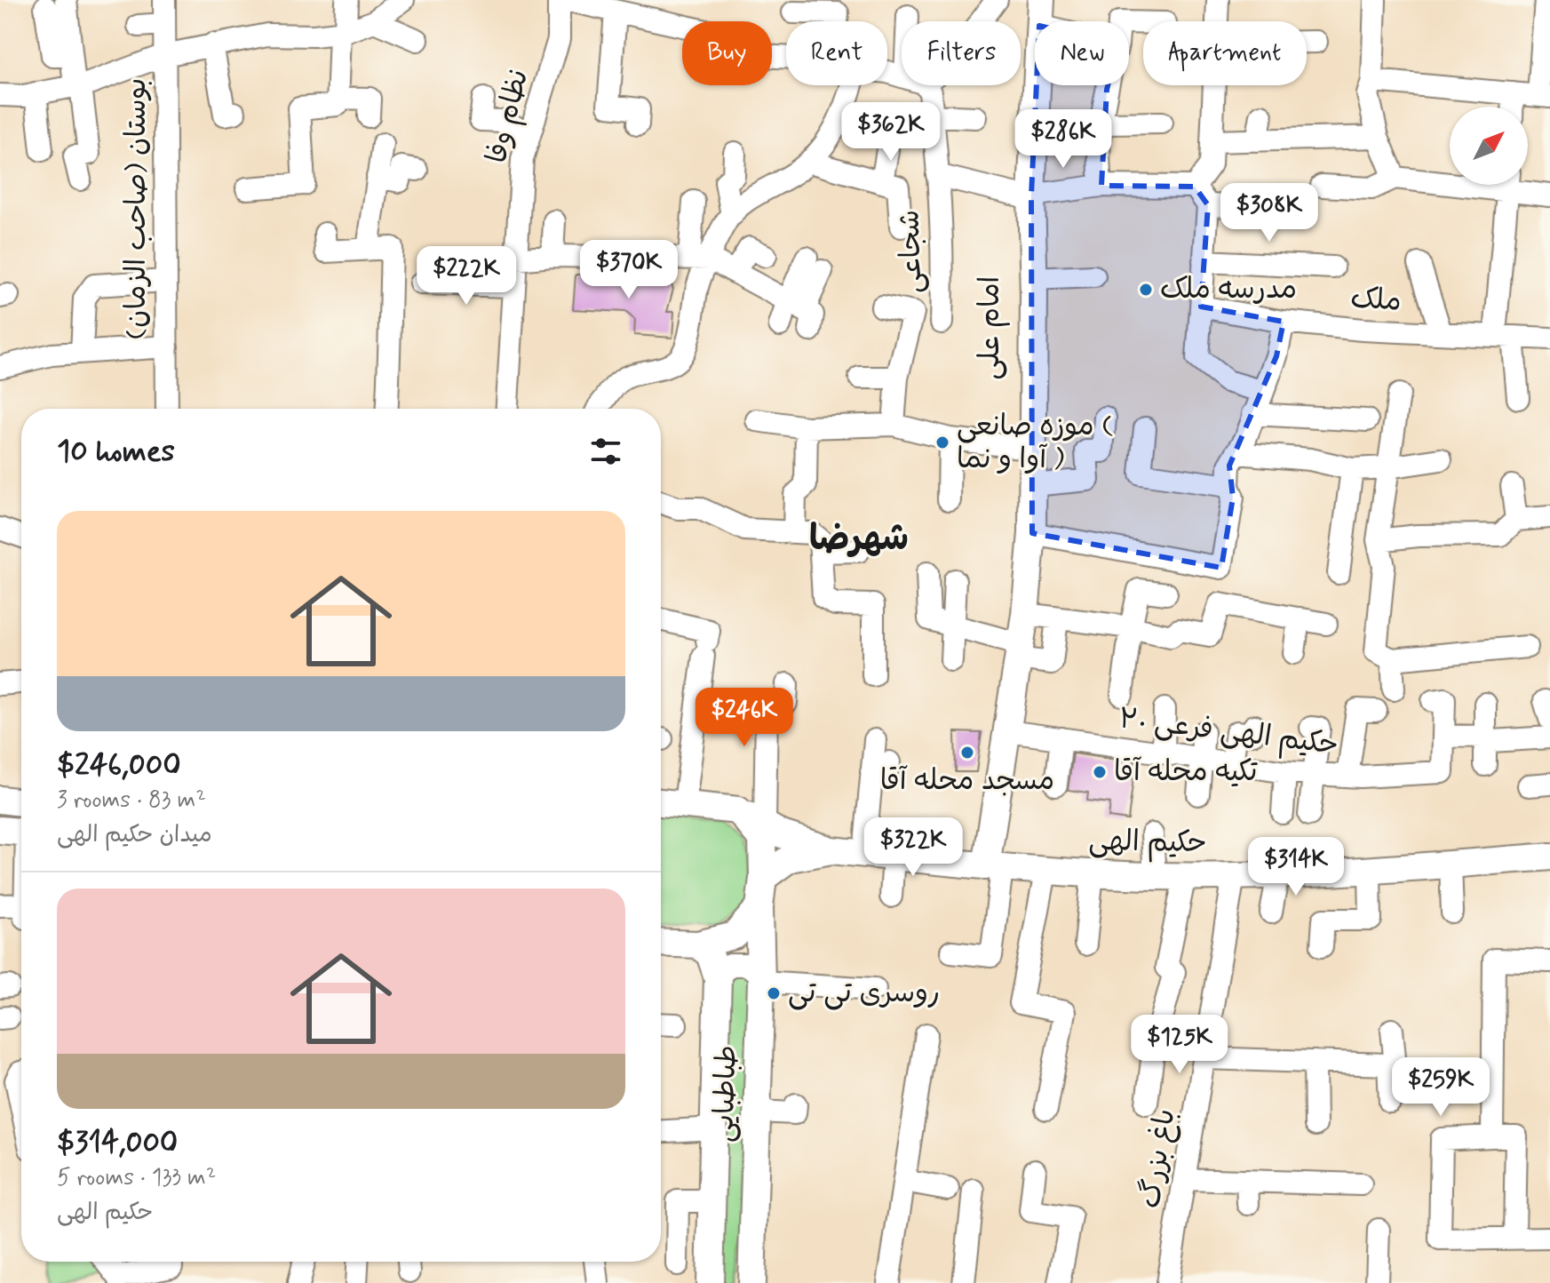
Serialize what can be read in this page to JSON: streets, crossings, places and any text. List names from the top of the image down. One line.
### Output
{"streets":{"main road":["امام علی","حکیم الهی","طباطبایی"],"street":["نظام وفا","بوستان (صاحب الزمان)","شجاعی","ملک","حکیم الهی فرعی ۲۰","باغ بزرگ"]},"crossings":[["امام علی","حکیم الهی"],["حکیم الهی","باغ بزرگ"]],"districts":["شهرضا"],"places":["مدرسه ملک","موزه صانعی ( آوا و نما )","مسجد محله آقا","تکیه محله آقا","روسری تی تی"],"north":"top right","page":{"chip":["Buy","Rent","Filters","New","Apartment"],"price":["$362K","$286K","$308K","$370K","$222K","$246K","$322K","$314K","$125K","$259K"],"heading":"10 homes","list":[{"name":"$246,000","note":"3 rooms · 83 m² · میدان حکیم الهی"},{"name":"$314,000","note":"5 rooms · 133 m² · حکیم الهی"}]}}
